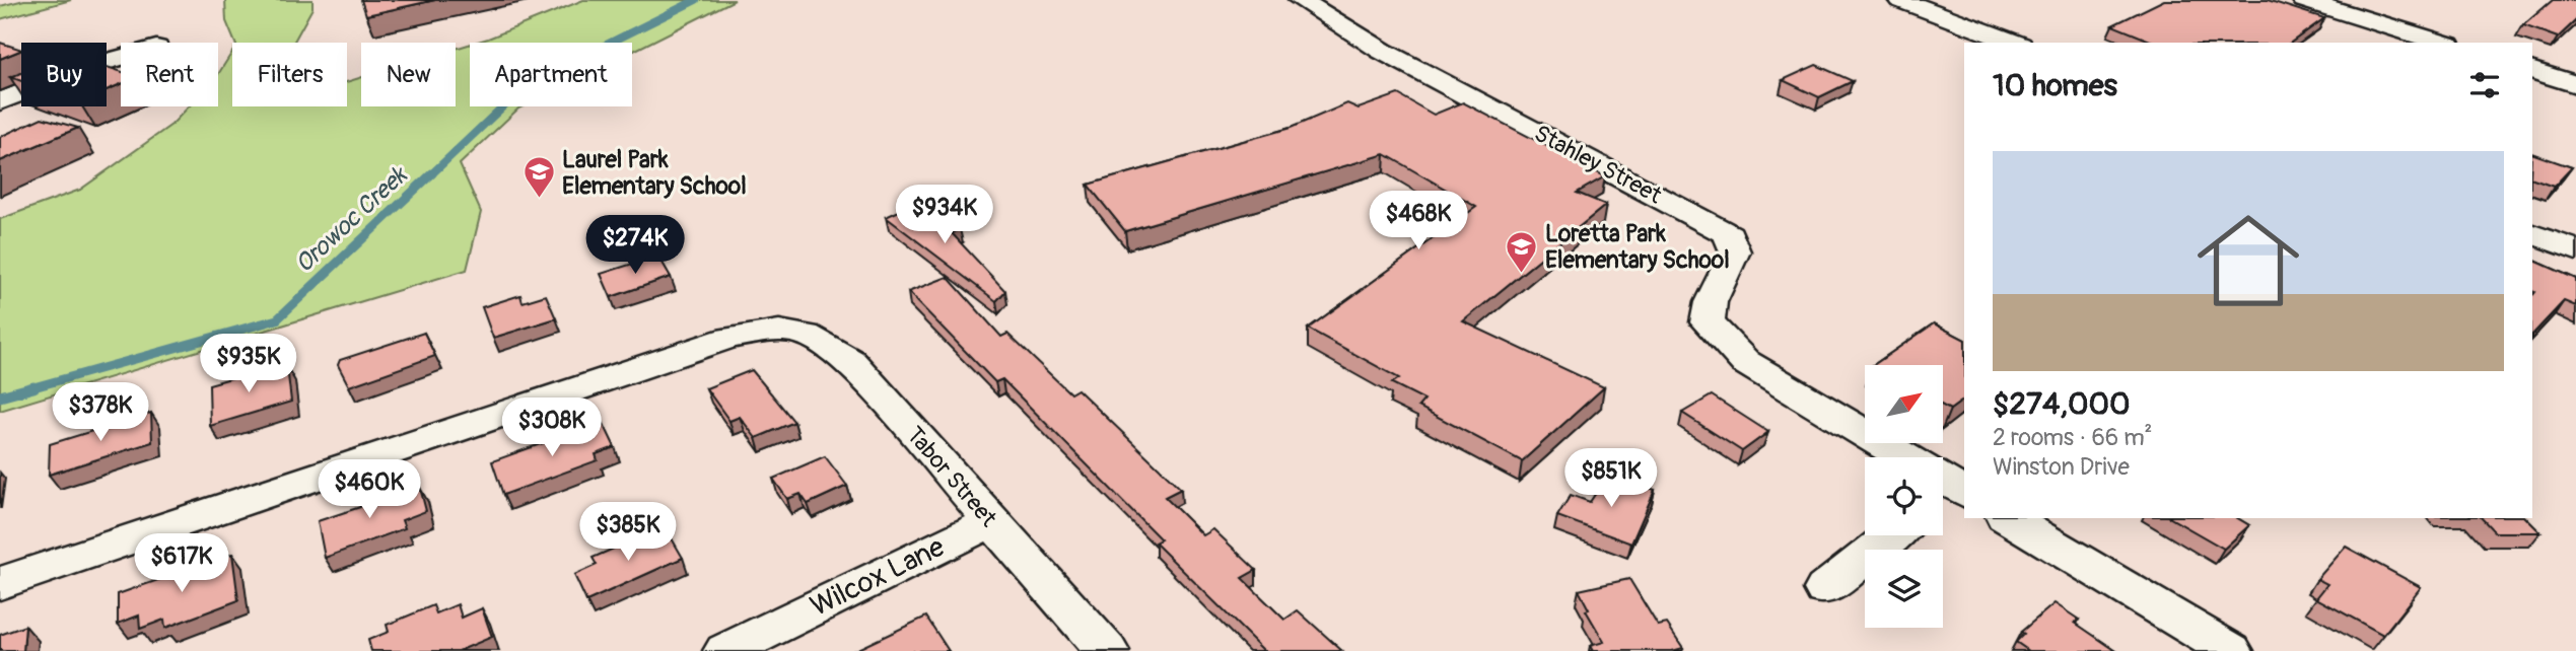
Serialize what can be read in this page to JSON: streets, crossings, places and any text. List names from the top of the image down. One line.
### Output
{"streets":{"street":["Stahley Street","Tabor Street","Wilcox Lane"]},"crossings":[["Tabor Street","Wilcox Lane"]],"water":["Orowoc Creek"],"places":{"school or university":["Laurel Park Elementary School","Loretta Park Elementary School"]},"north":"top right","page":{"chip":["Buy","Rent","Filters","New","Apartment"],"heading":"10 homes","list":[{"name":"$274,000","note":"2 rooms · 66 m² · Winston Drive"}],"price":["$934K","$468K","$274K","$935K","$378K","$308K","$851K","$460K","$385K","$617K"]}}
